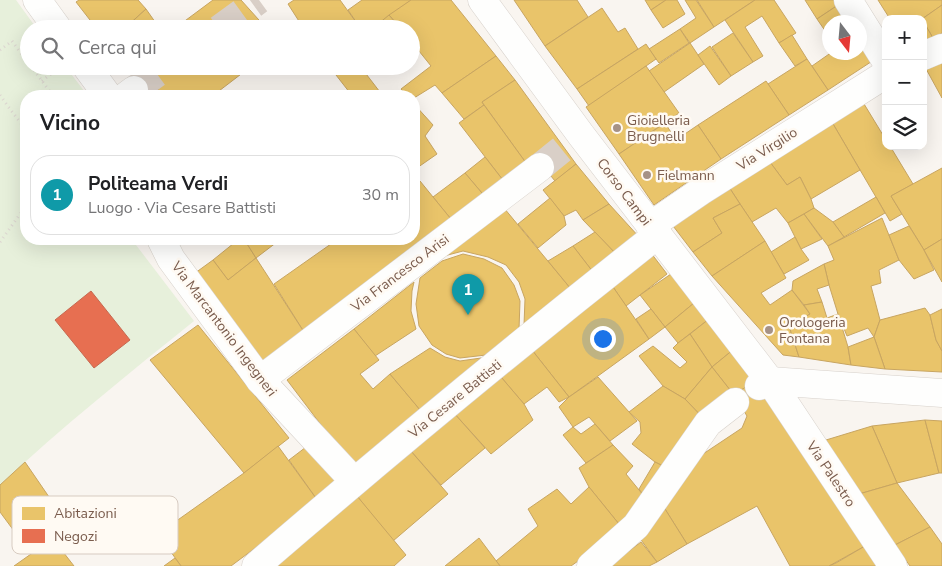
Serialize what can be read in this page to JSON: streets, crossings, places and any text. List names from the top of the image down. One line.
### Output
{"streets":{"street":["Via Virgilio","Corso Campi","Via Francesco Arisi","Via Marcantonio Ingegneri","Via Cesare Battisti","Via Palestro"]},"crossings":[["Via Virgilio","Corso Campi"],["Via Virgilio","Via Cesare Battisti"],["Corso Campi","Via Cesare Battisti"],["Corso Campi","Via Palestro"],["Via Francesco Arisi","Via Marcantonio Ingegneri"],["Via Marcantonio Ingegneri","Via Cesare Battisti"]],"places":["Gioielleria Brugnelli","Fielmann","Orologeria Fontana"],"legend":["Abitazioni","Negozi"],"north":"bottom","page":{"map_buttons":["+","−"],"search":"Cerca qui","heading":"Vicino","list":[{"mark":"1","name":"Politeama Verdi","note":"Luogo · Via Cesare Battisti","value":"30 m"}],"pins":"1"}}
